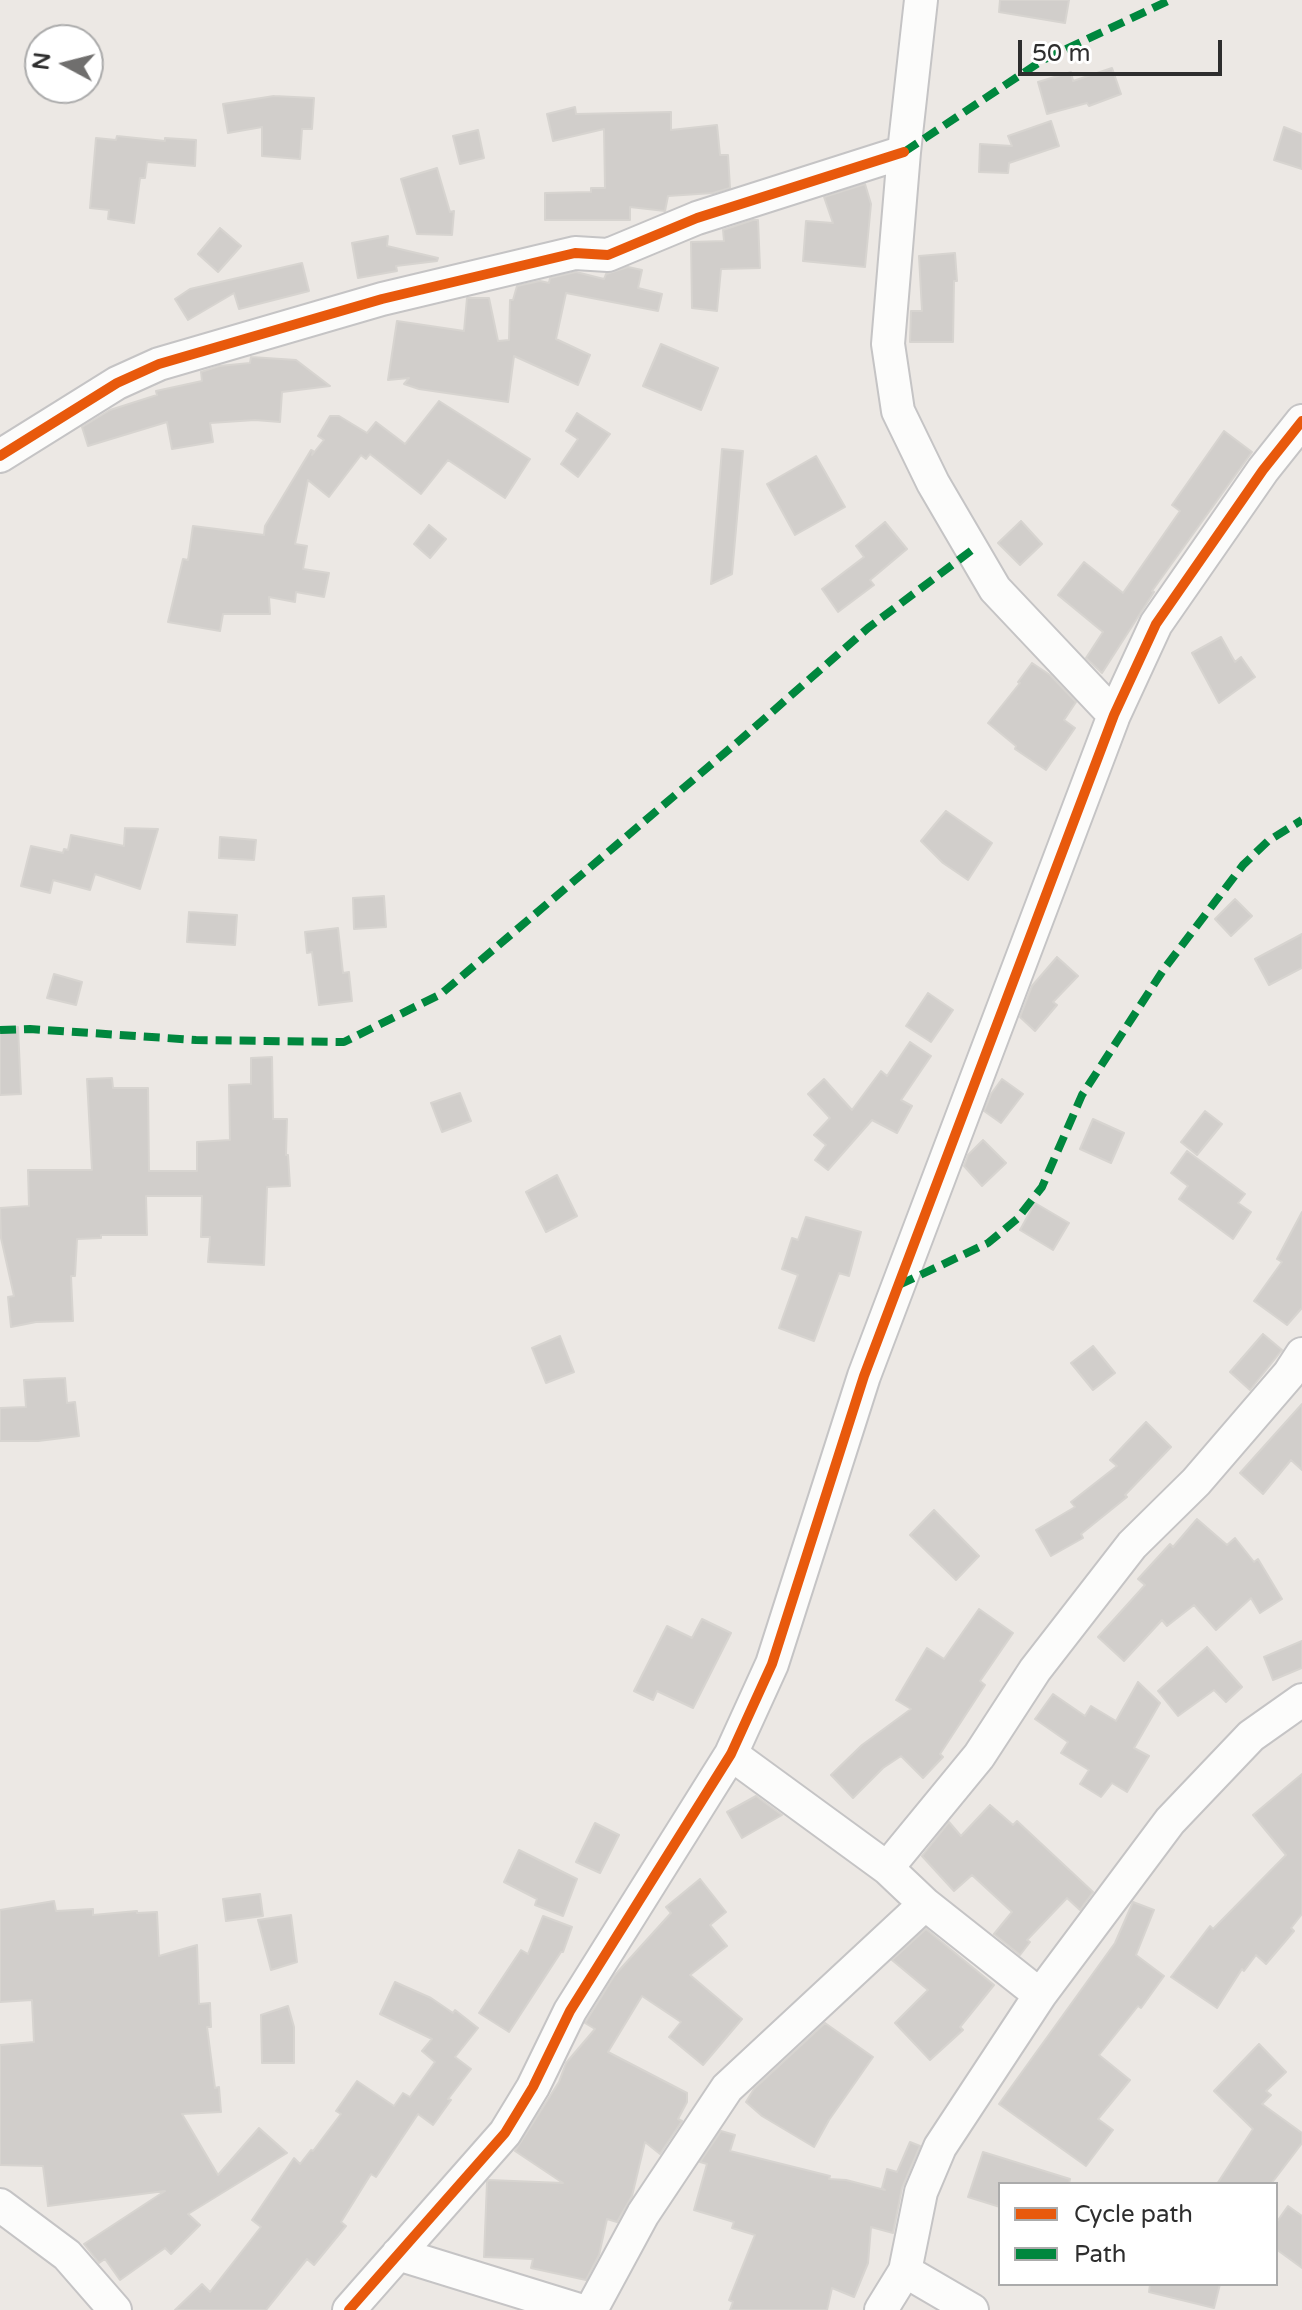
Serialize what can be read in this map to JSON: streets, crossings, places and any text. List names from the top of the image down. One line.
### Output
{"legend":["Cycle path","Path"],"scale_bar":"50 m","north":"left"}
